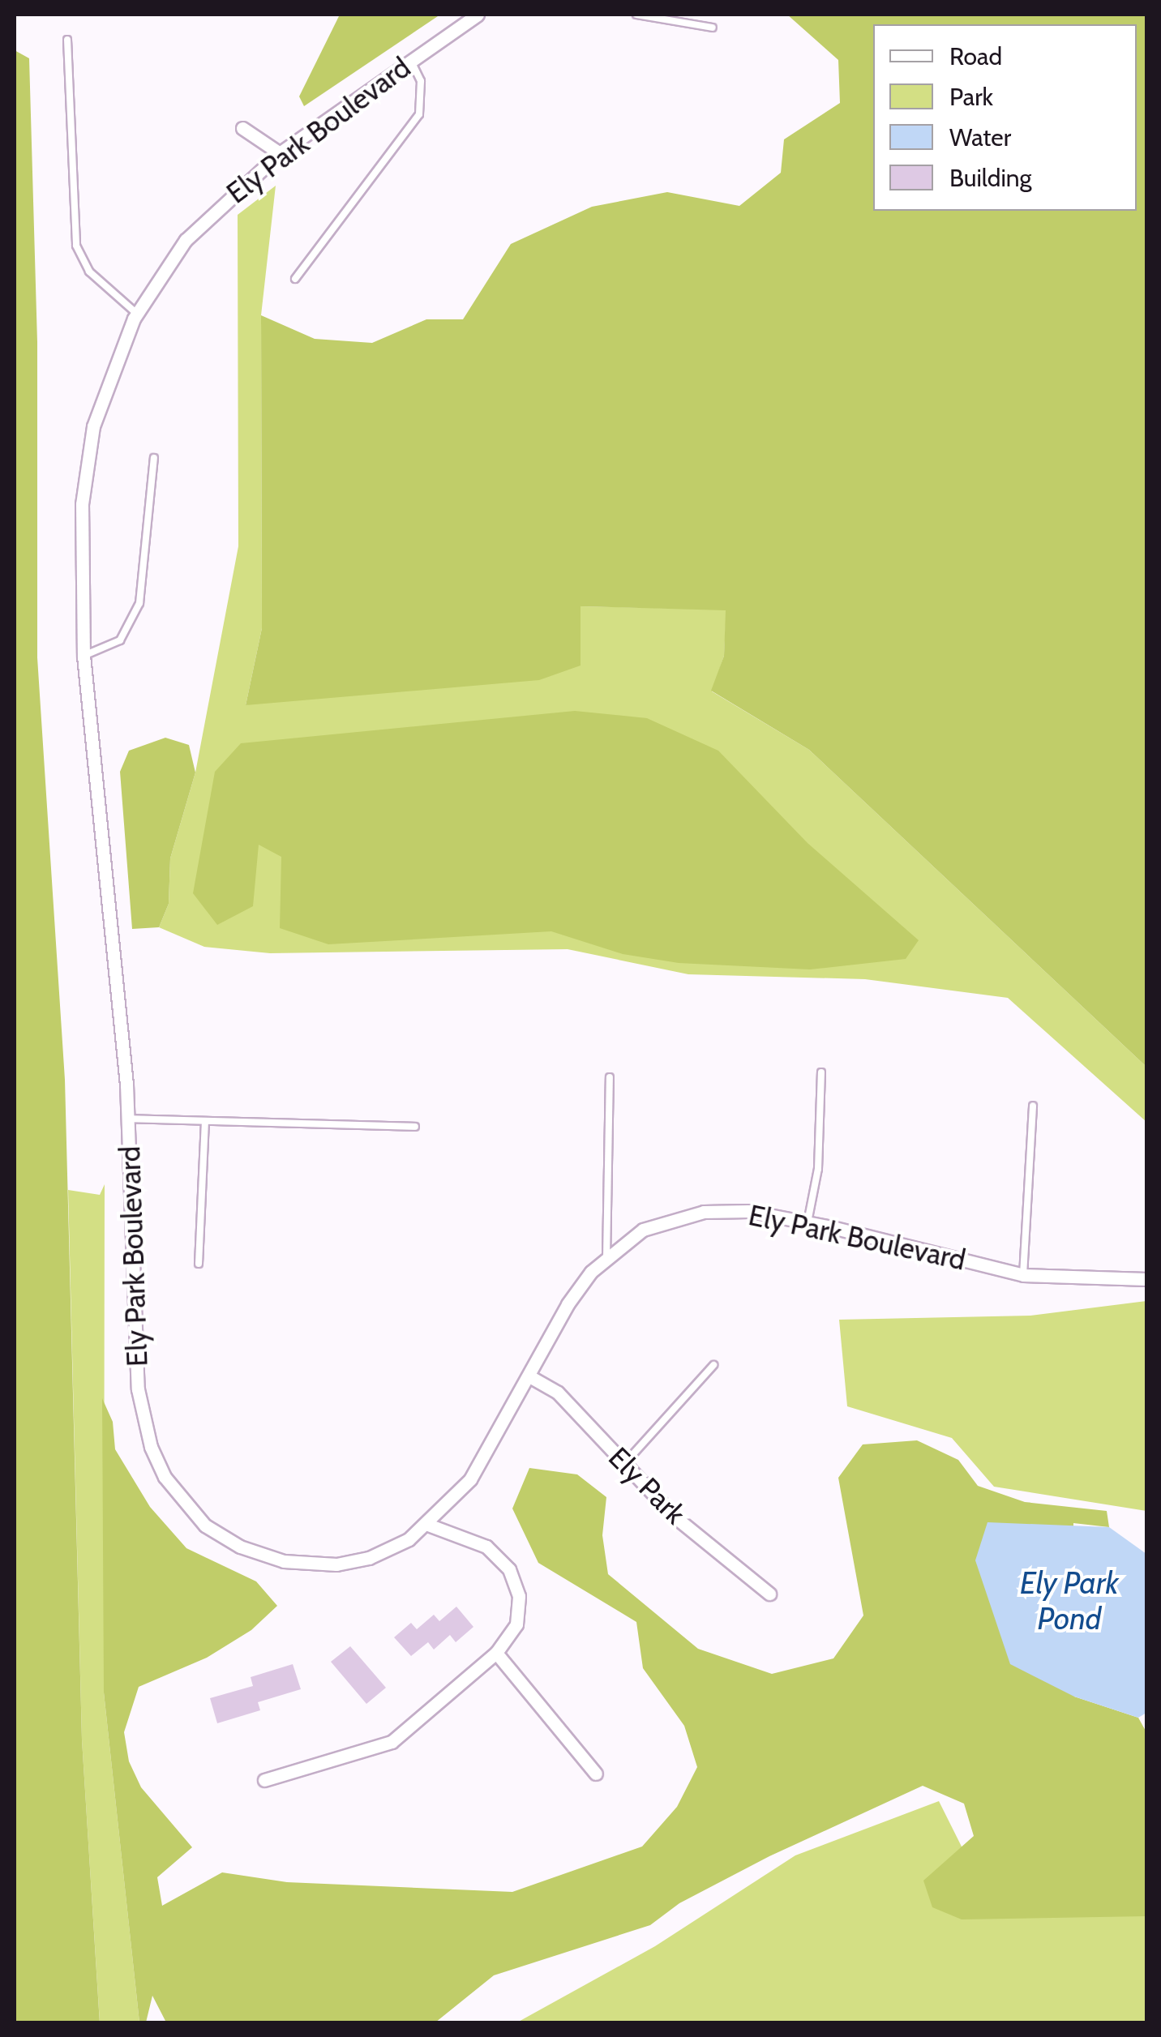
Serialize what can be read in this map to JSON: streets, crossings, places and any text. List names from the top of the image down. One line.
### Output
{"streets":{"street":["Ely Park Boulevard","Ely Park"]},"crossings":[["Ely Park Boulevard","Ely Park"]],"water":["Ely Park Pond"],"legend":["Road","Park","Water","Building"]}
